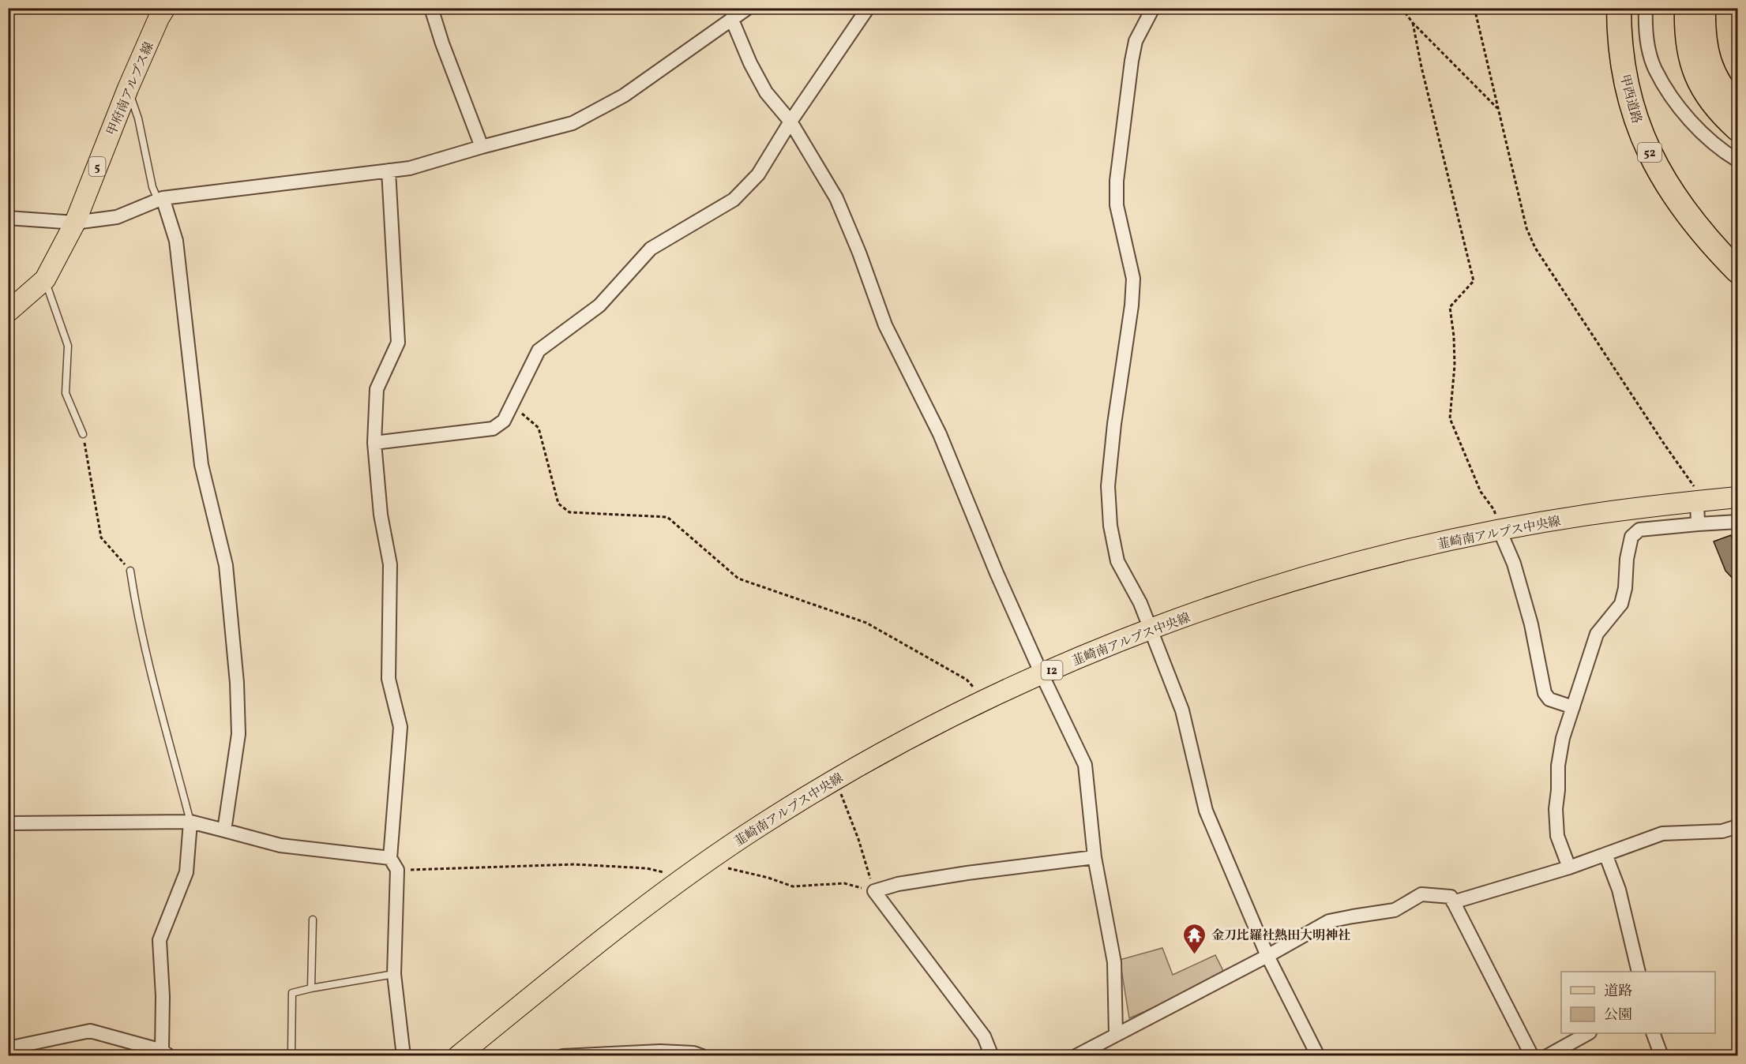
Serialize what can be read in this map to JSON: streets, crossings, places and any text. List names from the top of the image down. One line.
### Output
{"streets":{"highway":["甲西道路","52"],"main road":["甲府南アルプス線","5","韮崎南アルプス中央線","12"]},"places":{"temple":["金刀比羅社熱田大明神社"]},"legend":["道路","公園"]}
